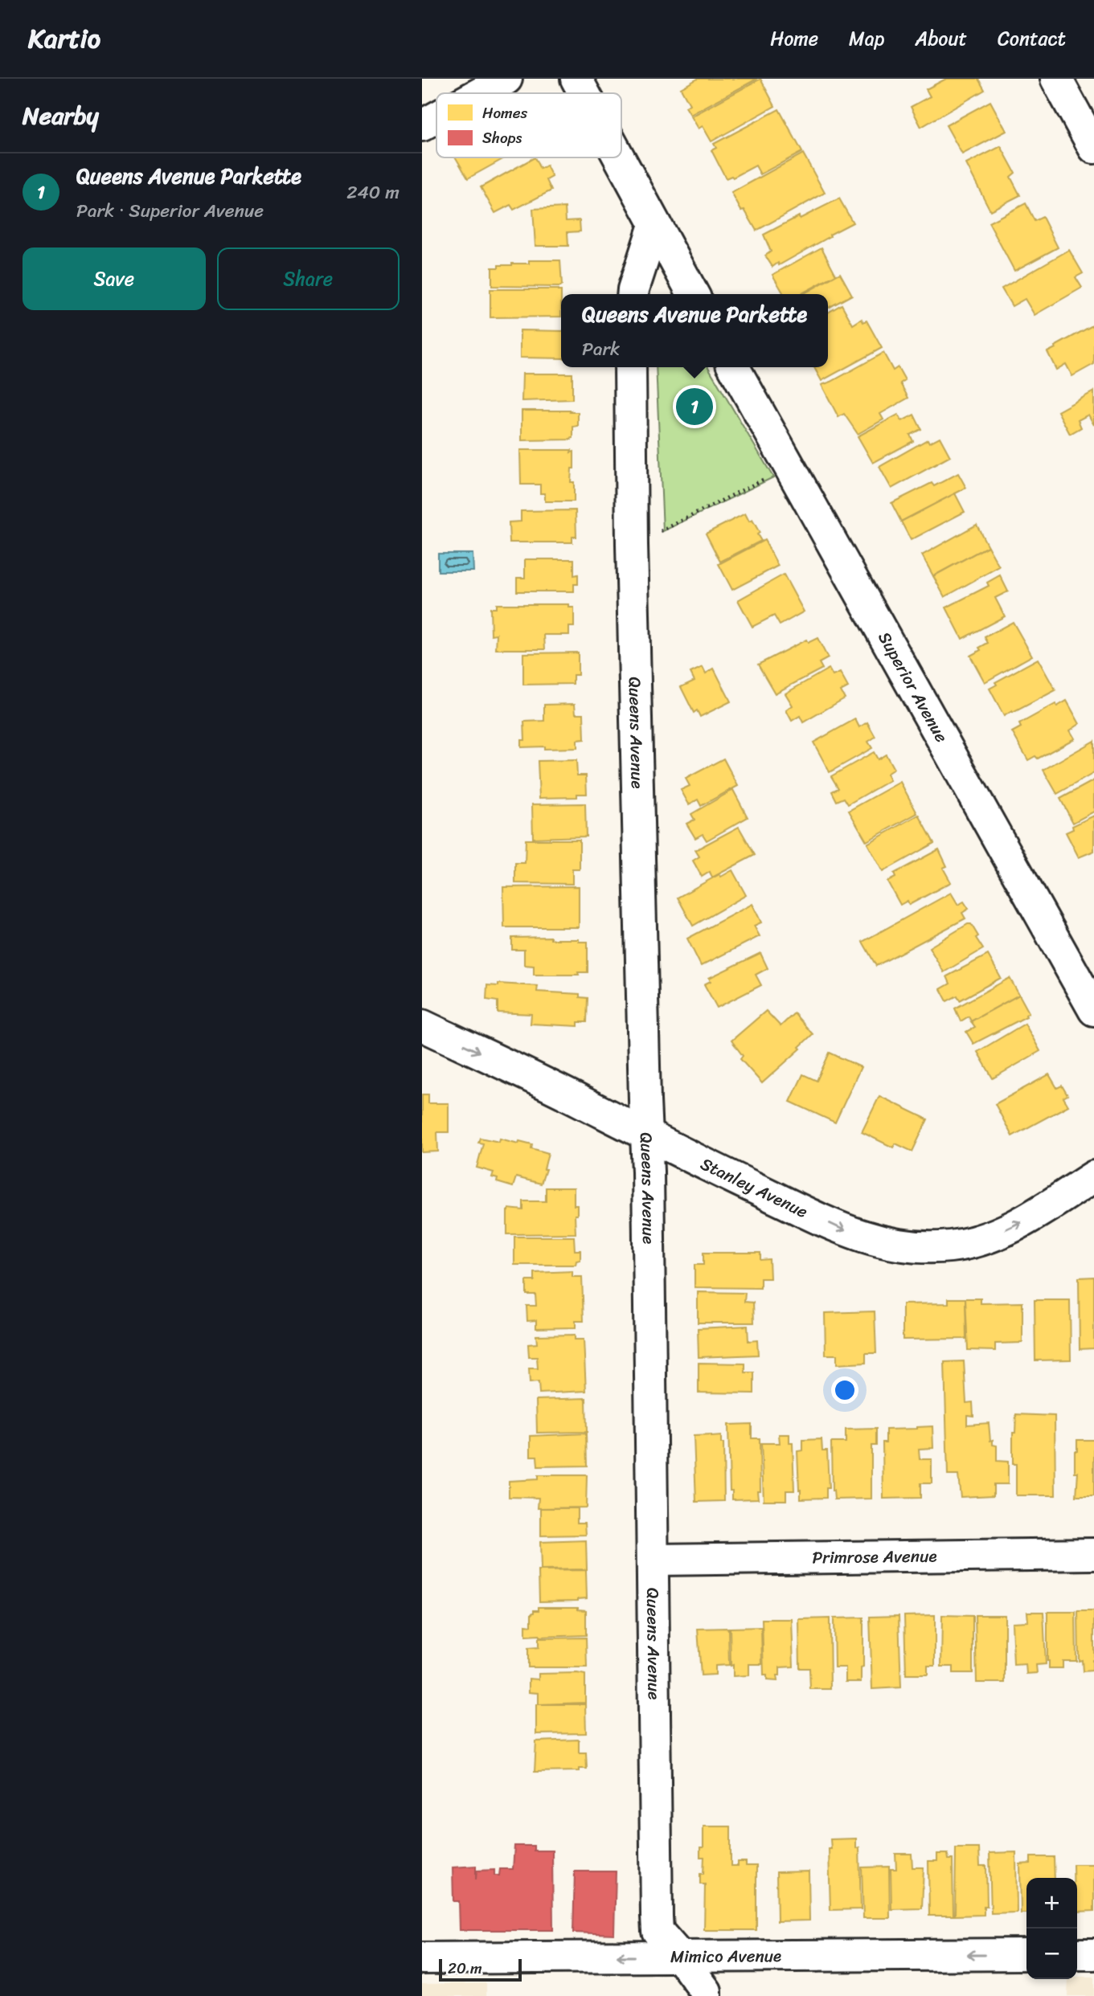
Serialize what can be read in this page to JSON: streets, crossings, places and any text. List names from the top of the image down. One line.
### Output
{"streets":{"street":["Superior Avenue","Queens Avenue","Stanley Avenue","Primrose Avenue","Mimico Avenue"]},"crossings":[["Queens Avenue","Stanley Avenue"],["Queens Avenue","Primrose Avenue"],["Queens Avenue","Mimico Avenue"]],"one_way":["Stanley Avenue","Mimico Avenue"],"legend":["Homes","Shops"],"scale_bar":"20 m","page":{"header":"Kartio","nav":["Home","Map","About","Contact"],"heading":"Nearby","list":[{"mark":"1","name":"Queens Avenue Parkette","note":"Park · Superior Avenue","value":"240 m"}],"buttons":["Save","Share"],"popup":["Queens Avenue Parkette","Park"],"pins":"1","map_buttons":["+","−"],"scale":"20 m"}}
